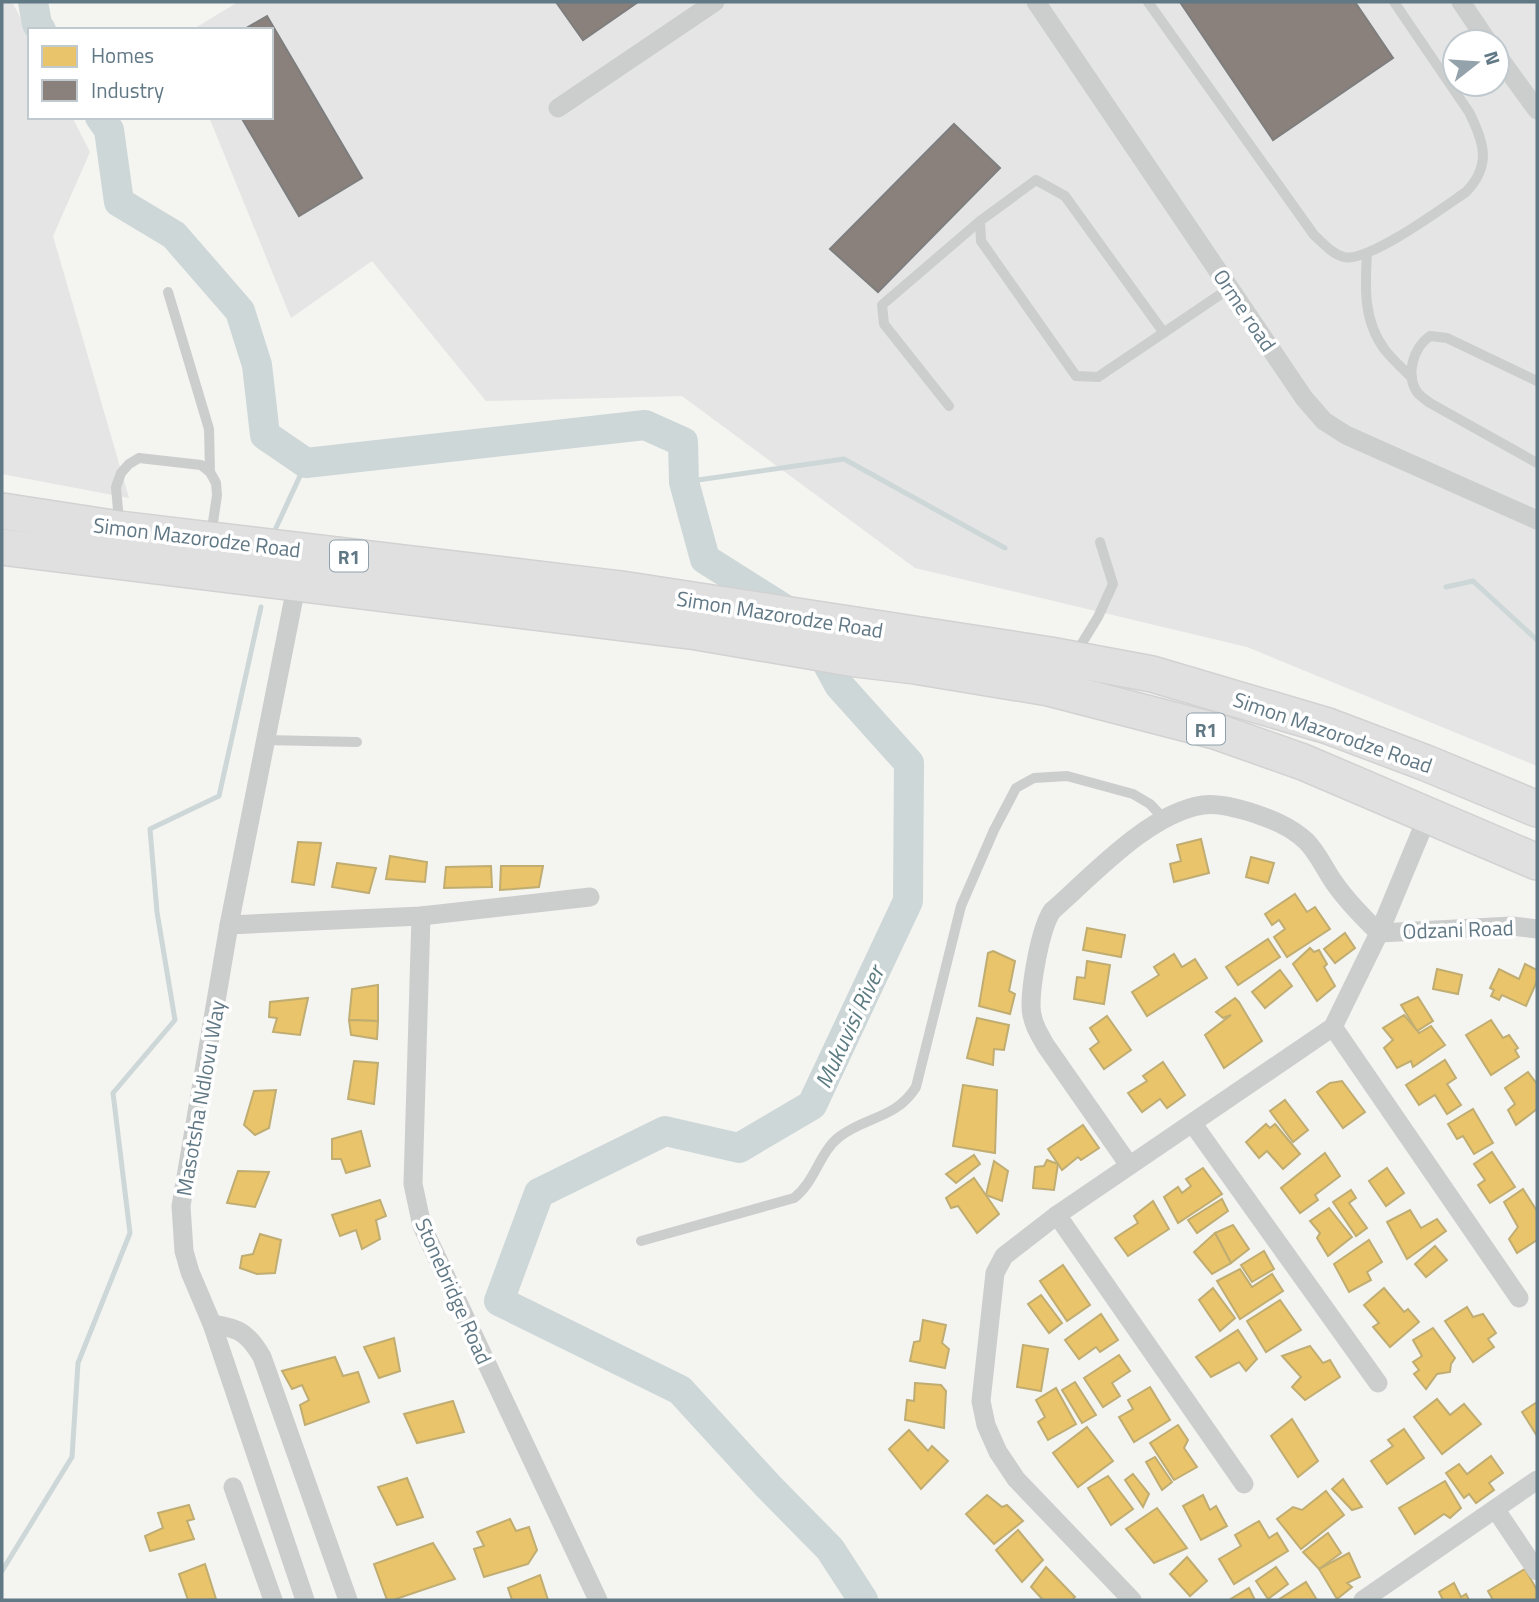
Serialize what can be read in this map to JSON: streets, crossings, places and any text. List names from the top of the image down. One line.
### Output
{"streets":{"highway":["Simon Mazorodze Road","R1"],"street":["Orme road","Odzani Road","Masotsha Ndlovu Way","Stonebridge Road"]},"crossings":[["Simon Mazorodze Road","R1"],["Simon Mazorodze Road","Masotsha Ndlovu Way"]],"water":["Mukuvisi River"],"legend":["Homes","Industry"],"north":"right"}
